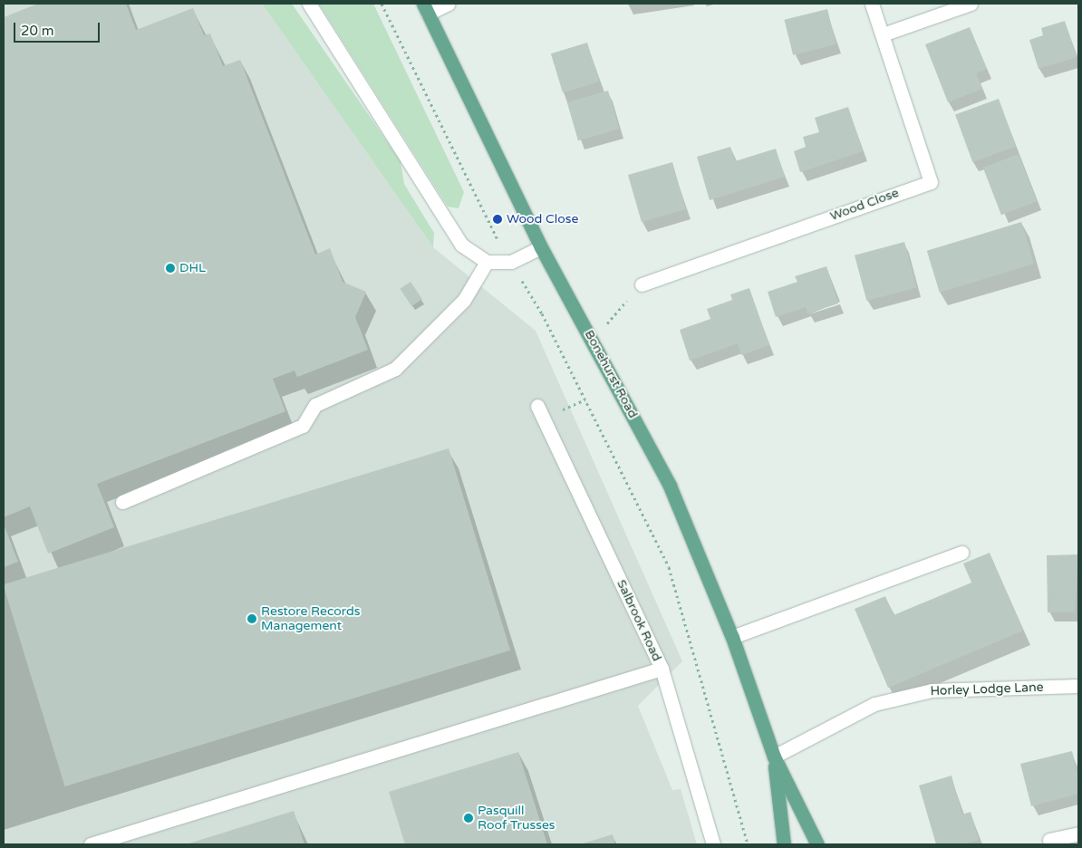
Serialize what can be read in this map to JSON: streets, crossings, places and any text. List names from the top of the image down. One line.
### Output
{"streets":{"main road":["Bonehurst Road"],"street":["Wood Close","Salbrook Road","Horley Lodge Lane"]},"crossings":[["Bonehurst Road","Horley Lodge Lane"]],"places":["Wood Close","DHL","Restore Records Management","Pasquill Roof Trusses"],"scale_bar":"20 m"}
